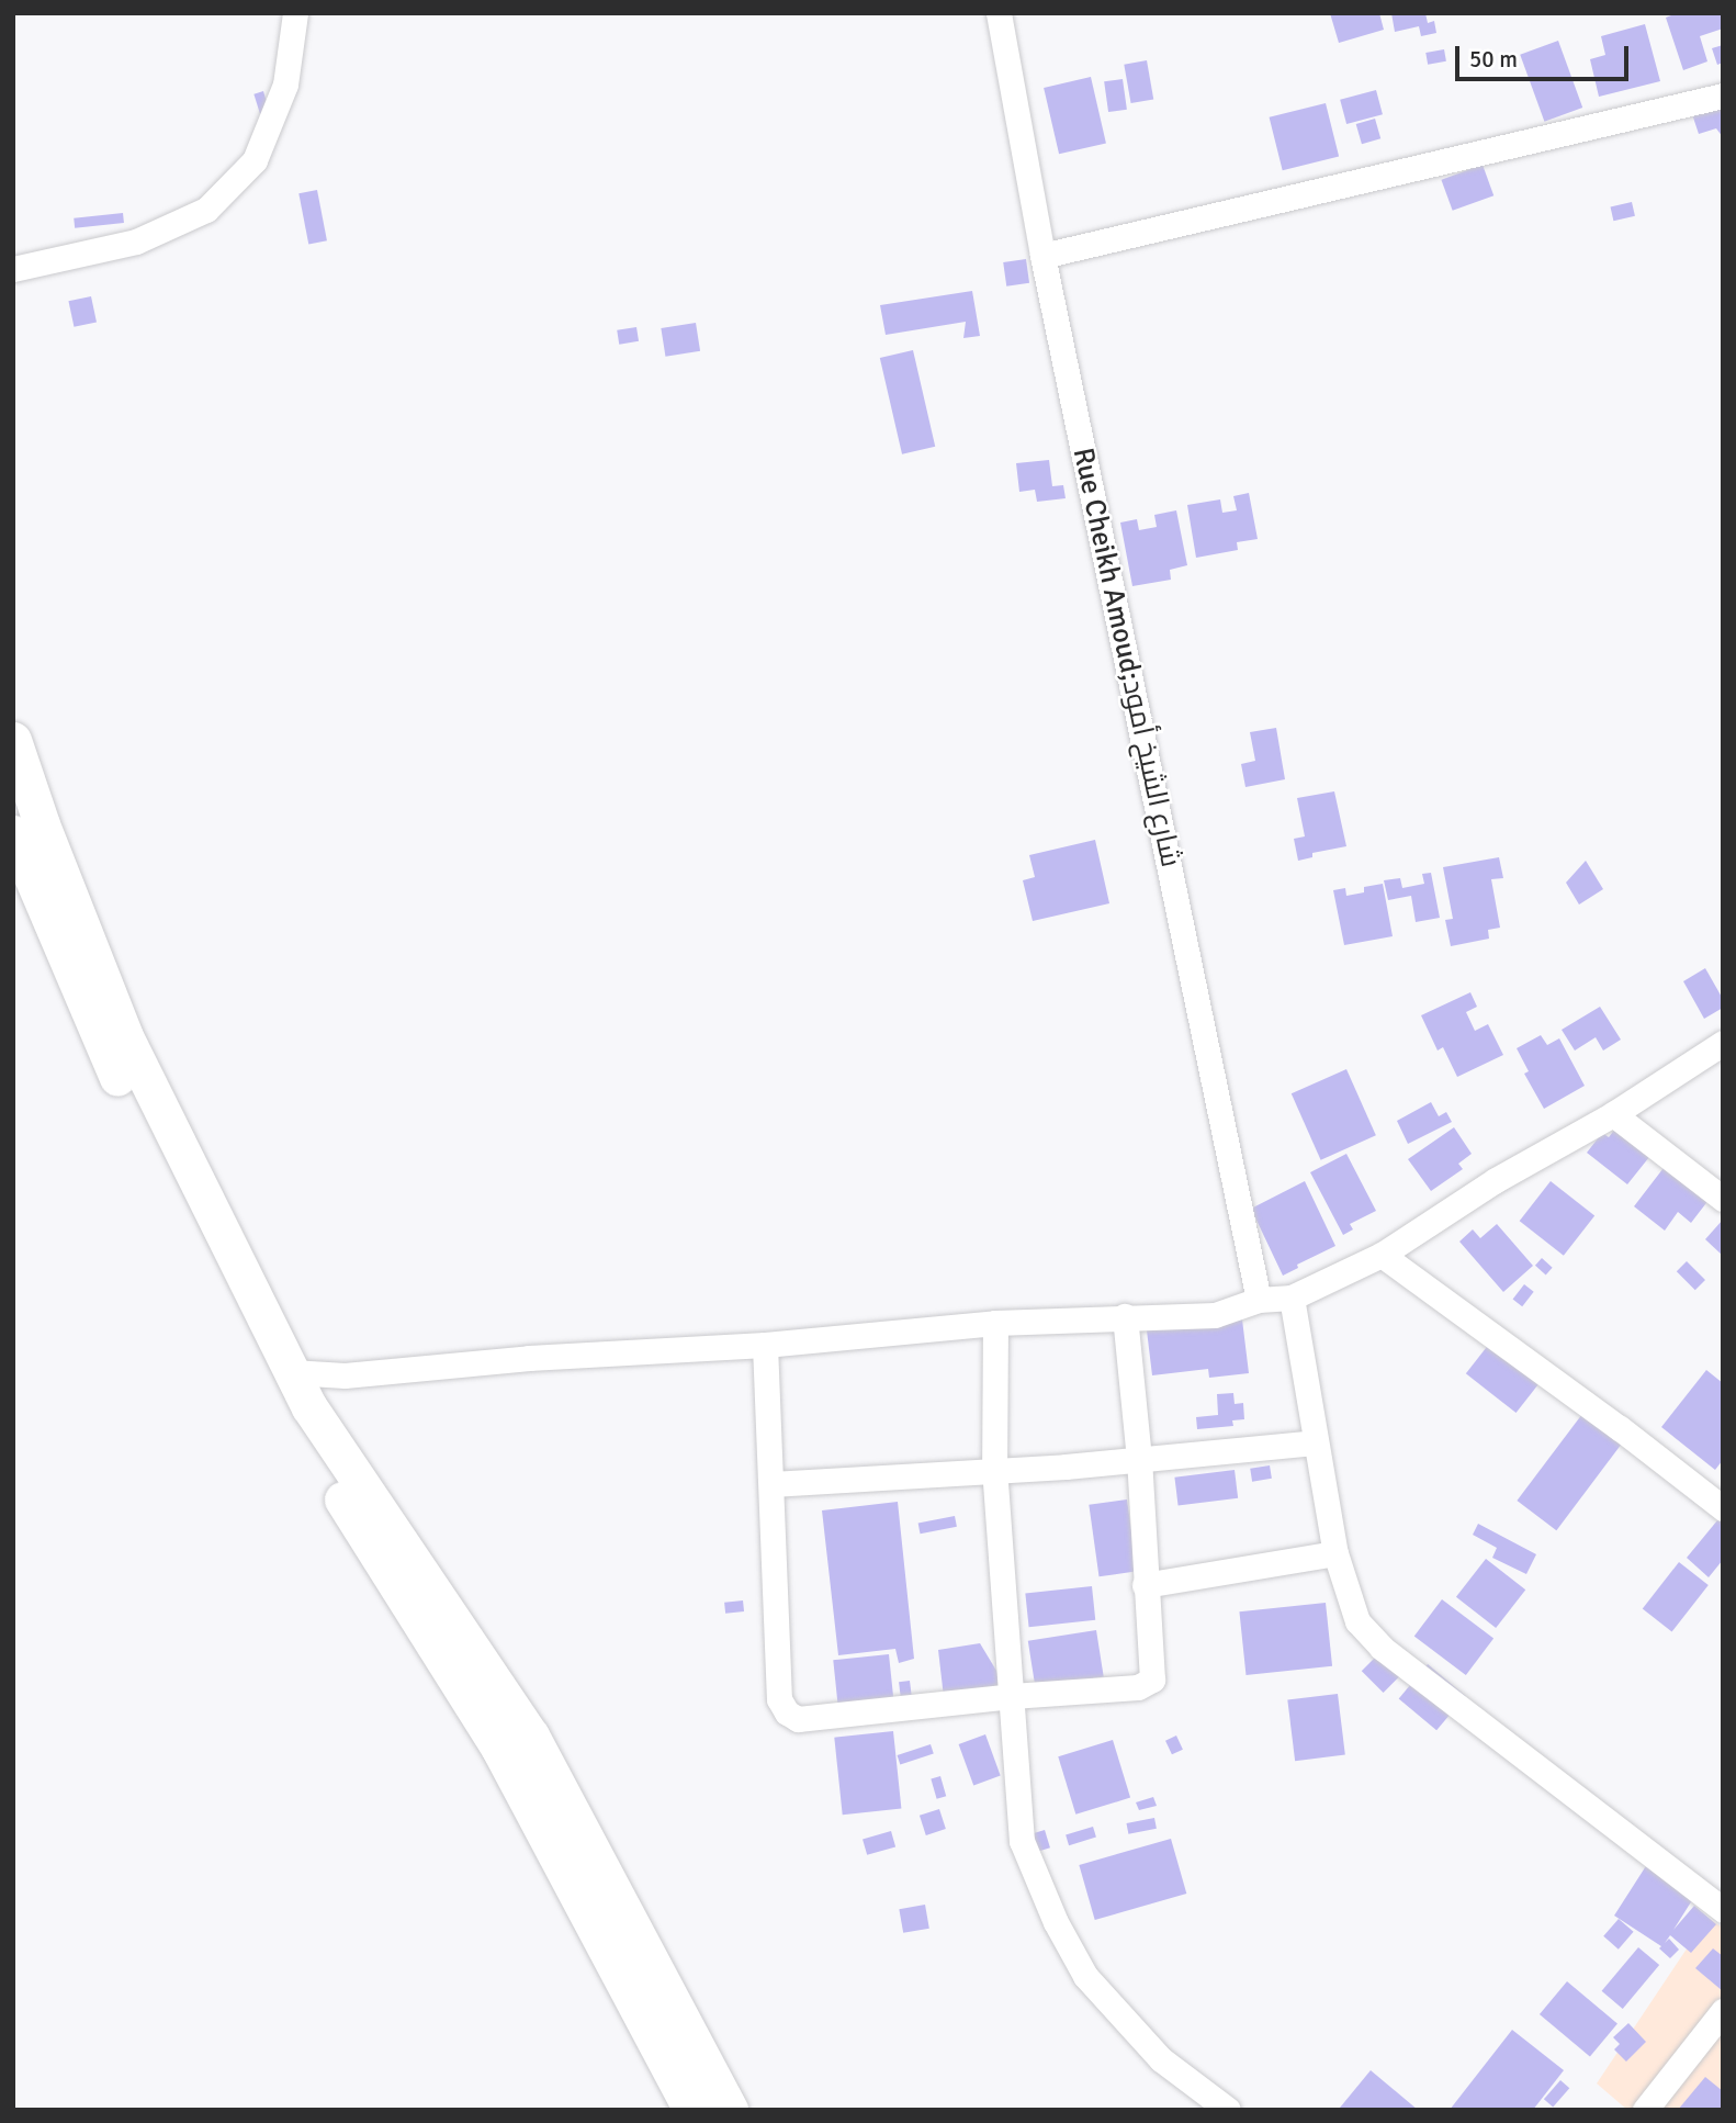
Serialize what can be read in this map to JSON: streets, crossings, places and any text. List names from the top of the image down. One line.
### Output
{"streets":{"street":["Rue Cheikh Amoud;شارع الشيخ أمود"]},"scale_bar":"50 m"}
